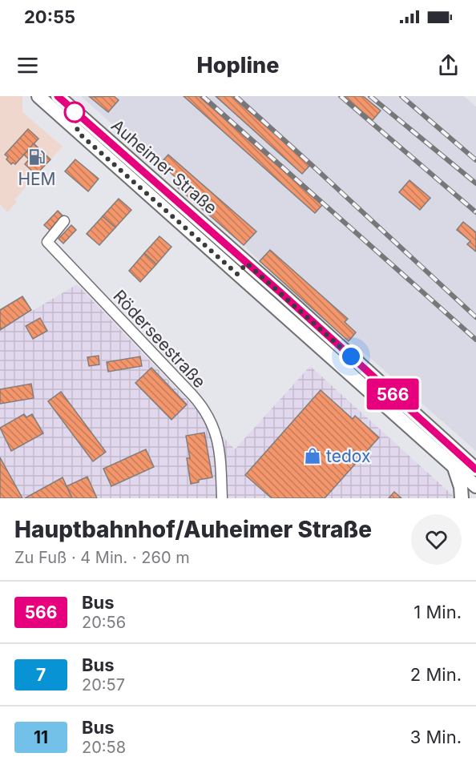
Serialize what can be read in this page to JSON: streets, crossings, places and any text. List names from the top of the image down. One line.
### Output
{"streets":{"main road":["Auheimer Straße"],"street":["Röderseestraße"]},"places":{"fuel station":["HEM"],"shop":["tedox"]},"lines":["bus line 566"],"page":{"status":"20:55","header":"Hopline","on_map":"566","heading":["Hauptbahnhof/Auheimer Straße","Zu Fuß · 4 Min. · 260 m"],"list":[{"mark":"566","name":"Bus","note":"20:56","value":"1 Min."},{"mark":"7","name":"Bus","note":"20:57","value":"2 Min."},{"mark":"11","name":"Bus","note":"20:58","value":"3 Min."}]}}
